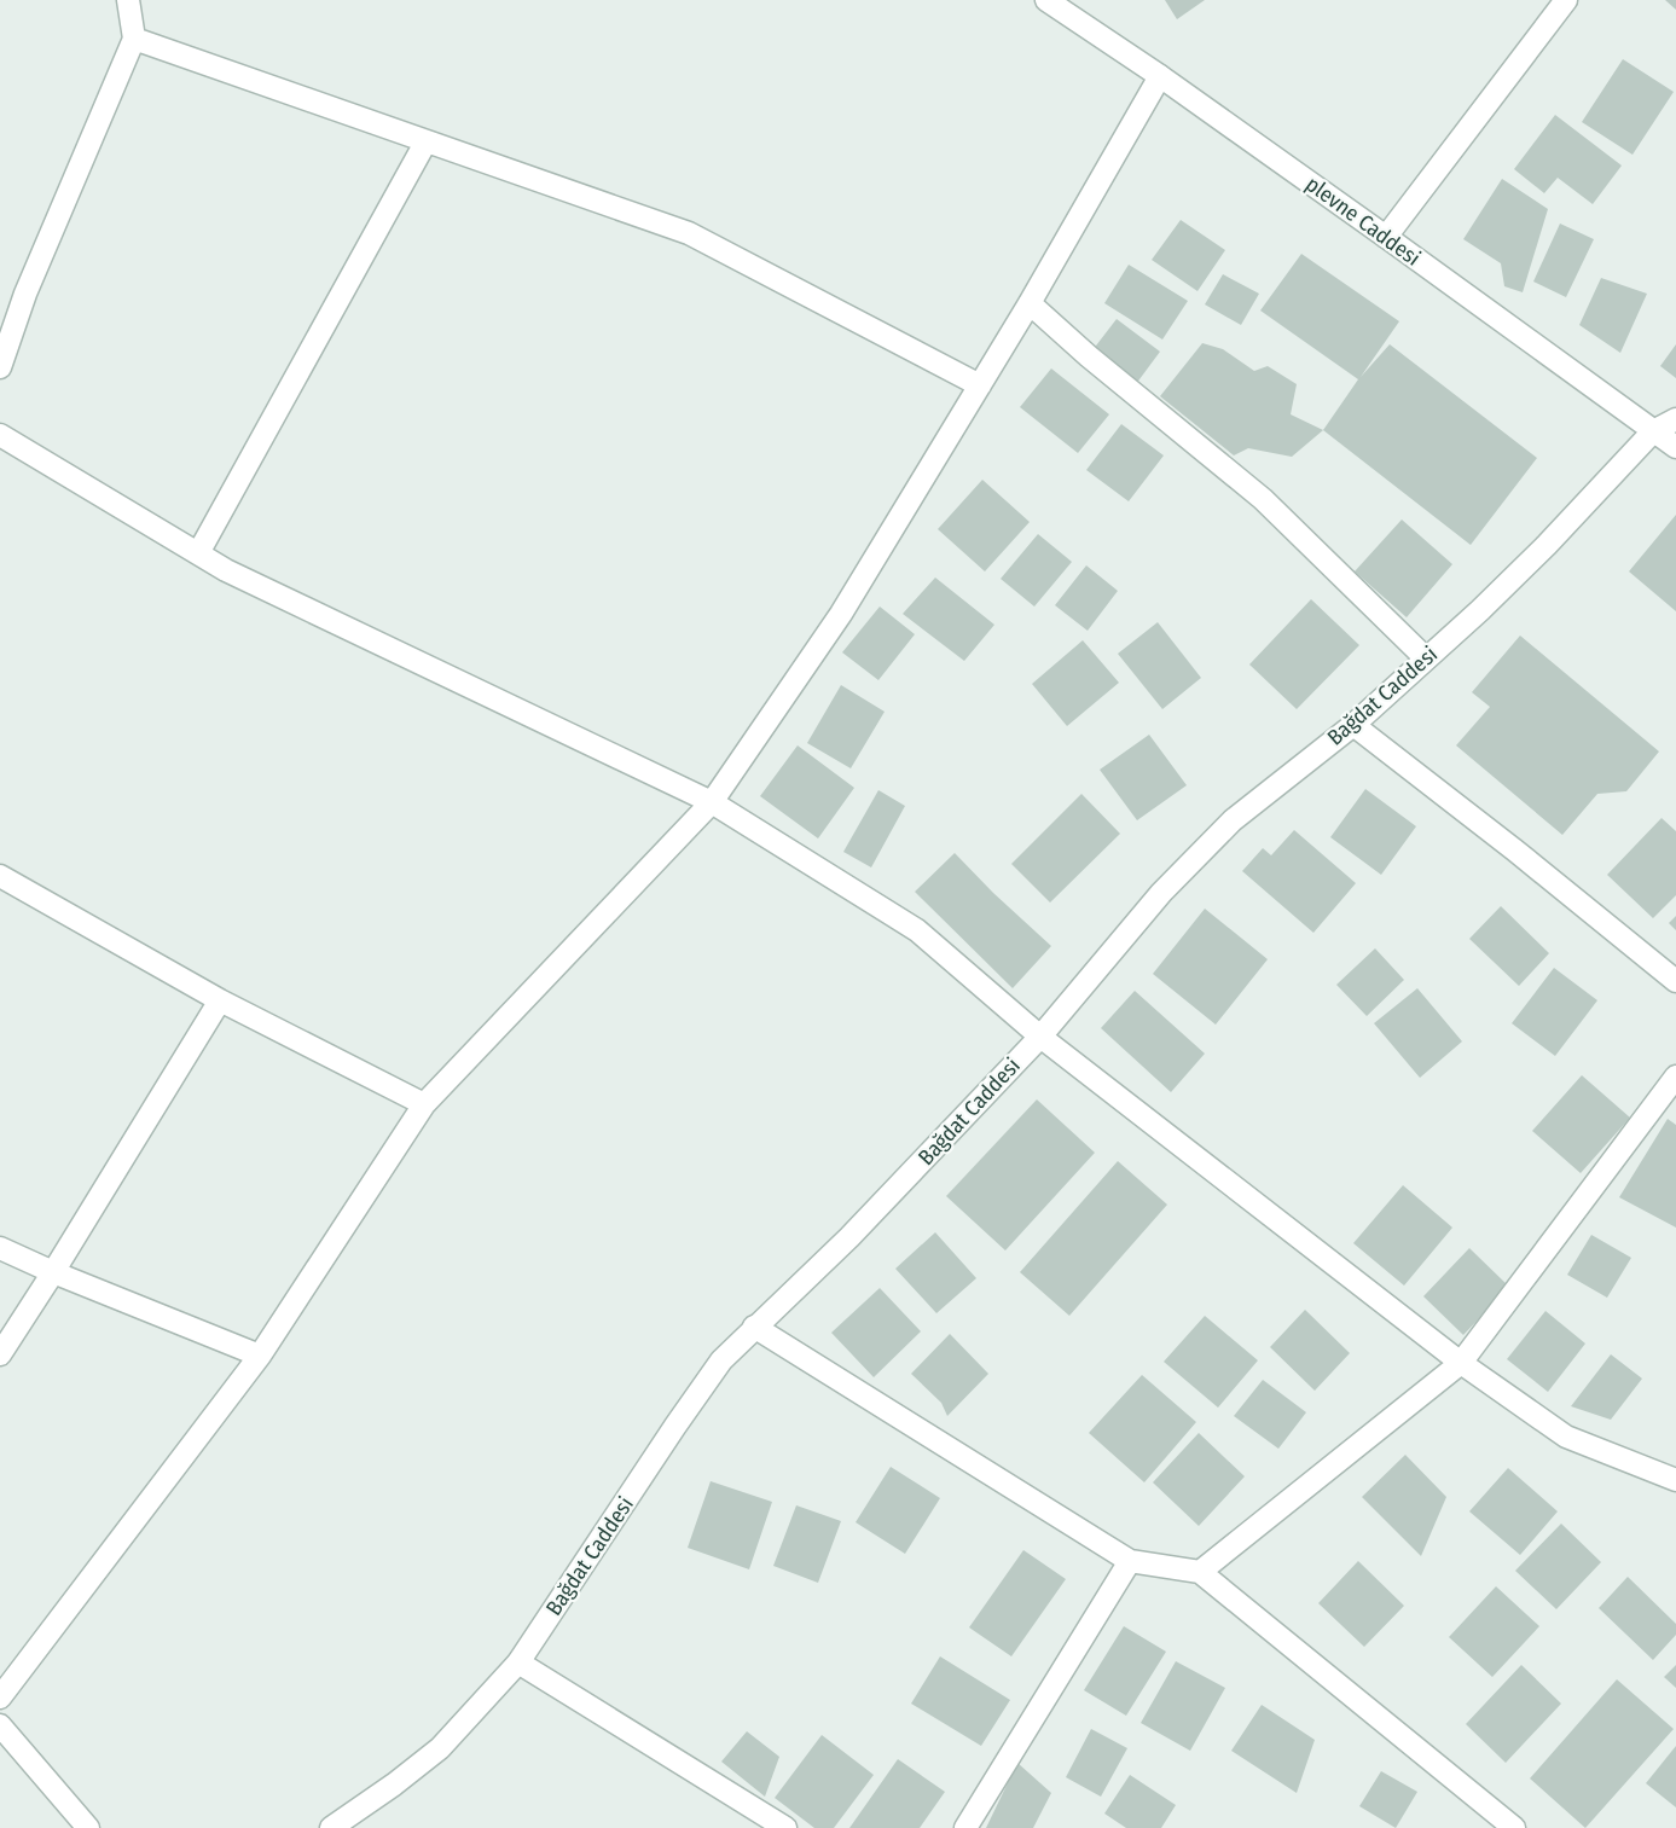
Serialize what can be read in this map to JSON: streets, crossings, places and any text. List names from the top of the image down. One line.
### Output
{"streets":{"street":["plevne Caddesi","Bağdat Caddesi"]},"crossings":[["plevne Caddesi","Bağdat Caddesi"]]}
